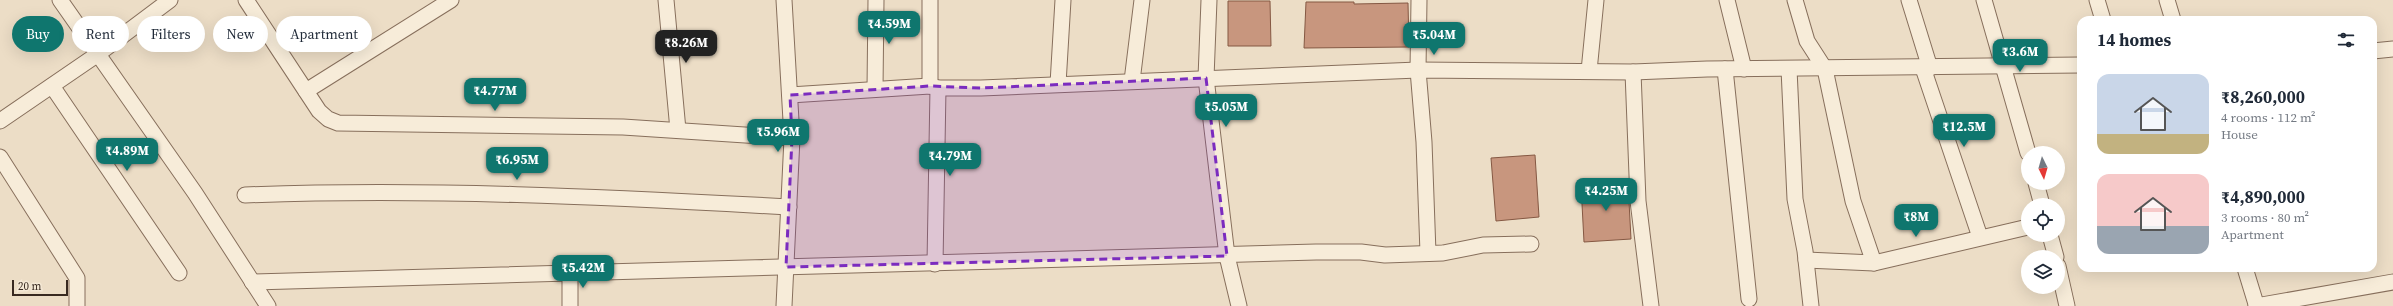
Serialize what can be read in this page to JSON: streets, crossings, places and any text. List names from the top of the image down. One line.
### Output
{"scale_bar":"20 m","north":"bottom","page":{"price":["₹4.59M","₹5.04M","₹8.26M","₹3.6M","₹4.77M","₹5.05M","₹12.5M","₹5.96M","₹4.89M","₹4.79M","₹6.95M","₹4.25M","₹8M","₹5.42M"],"chip":["Buy","Rent","Filters","New","Apartment"],"heading":"14 homes","list":[{"name":"₹8,260,000","note":"4 rooms · 112 m² · House"},{"name":"₹4,890,000","note":"3 rooms · 80 m² · Apartment"}],"scale":"20 m"}}
